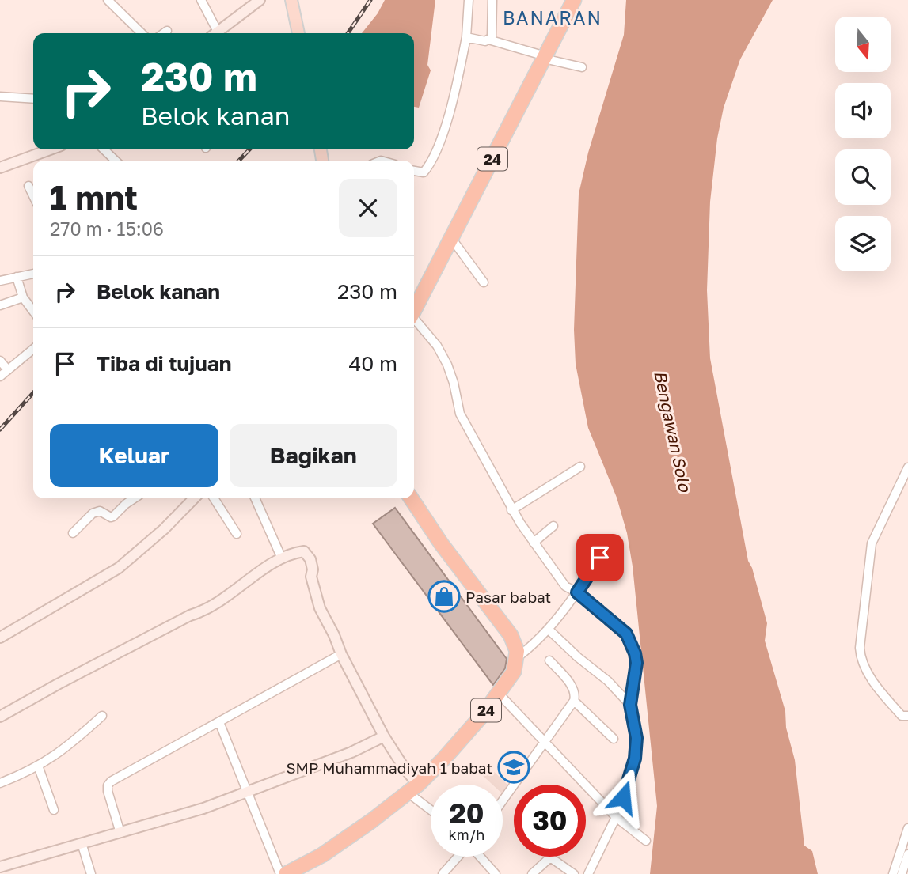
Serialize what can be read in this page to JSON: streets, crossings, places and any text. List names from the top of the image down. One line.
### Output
{"streets":{"highway":["24"]},"districts":["BANARAN"],"water":["Bengawan Solo"],"places":{"shop":["Pasar babat"],"school or university":["SMP Muhammadiyah 1 babat"]},"north":"bottom","page":{"turn":["230 m","Belok kanan"],"heading":["1 mnt","270 m · 15:06"],"list":[{"name":"Belok kanan","value":"230 m"},{"name":"Tiba di tujuan","value":"40 m"}],"buttons":["Keluar","Bagikan"],"speed":"20 km/h","limit":"30"}}
